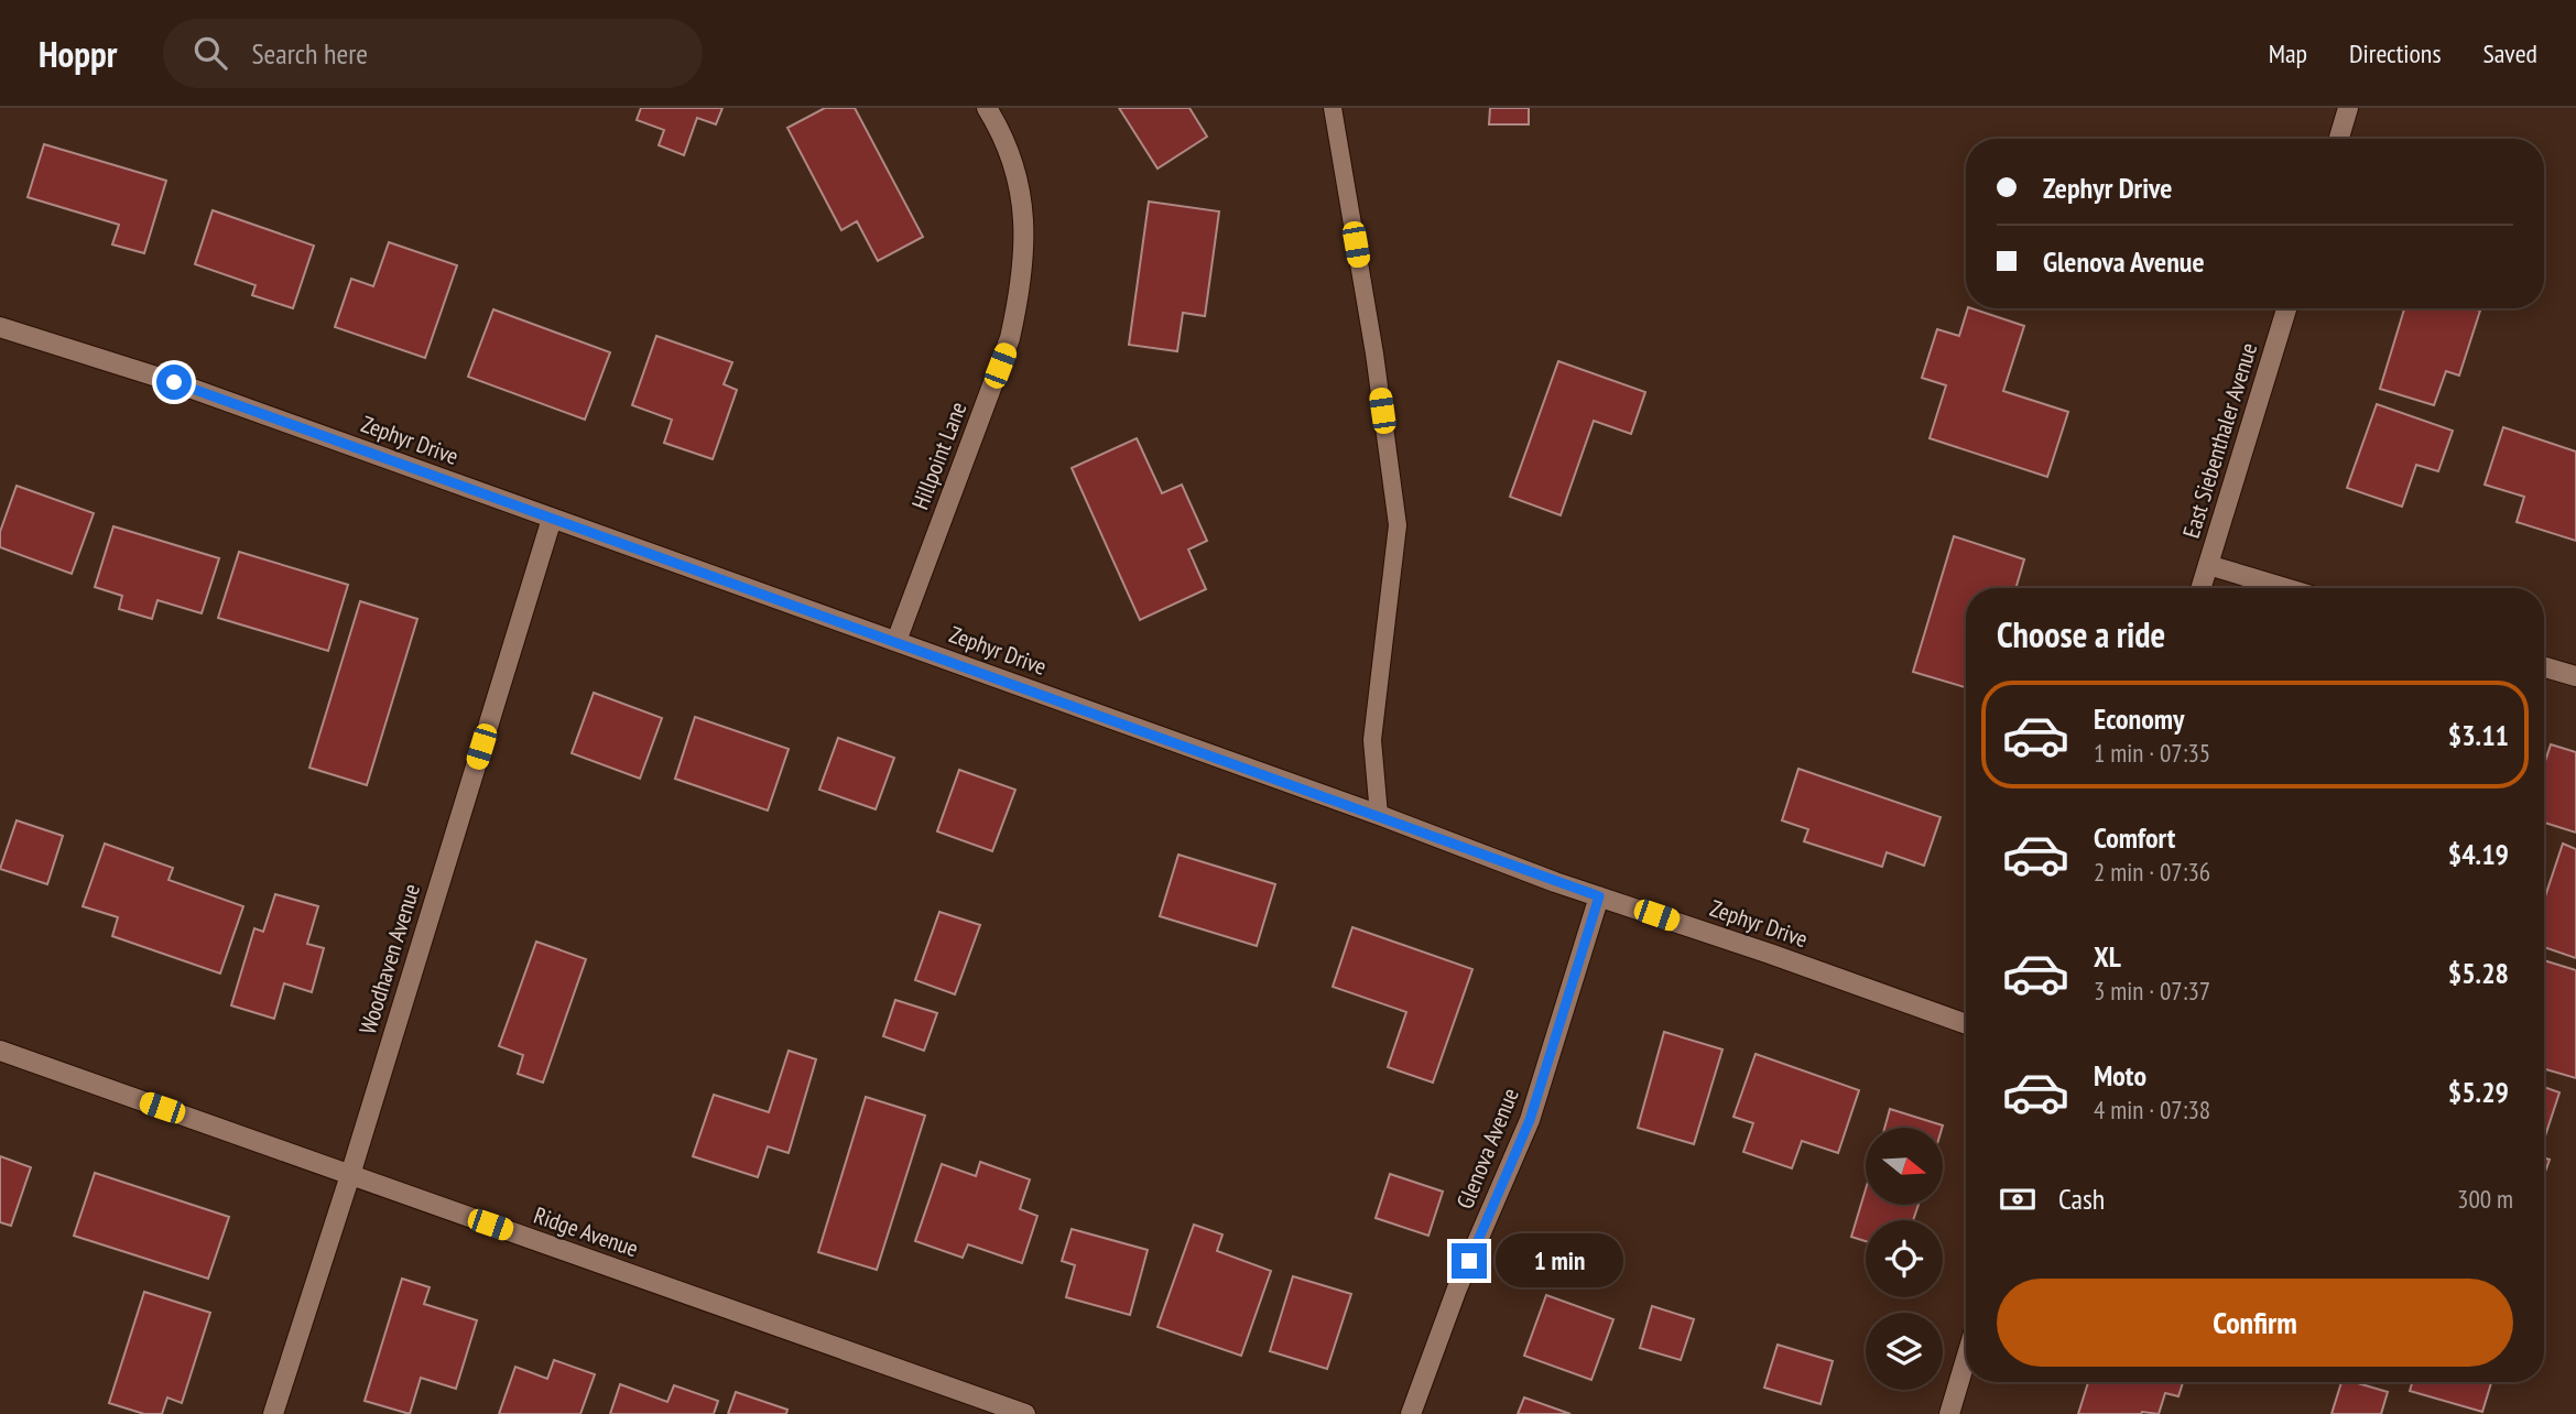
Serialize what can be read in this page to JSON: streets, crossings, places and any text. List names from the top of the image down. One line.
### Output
{"streets":{"street":["Zephyr Drive","East Siebenthaler Avenue","Hillpoint Lane","Woodhaven Avenue","Glenova Avenue","Ridge Avenue"]},"crossings":[["Zephyr Drive","Hillpoint Lane"],["Zephyr Drive","Woodhaven Avenue"],["Zephyr Drive","Glenova Avenue"],["Woodhaven Avenue","Ridge Avenue"]],"north":"right","page":{"header":"Hoppr","search":"Search here","nav":["Map","Directions","Saved"],"banner":["Zephyr Drive","Glenova Avenue"],"heading":"Choose a ride","list":[{"name":"Economy","note":"1 min · 07:35","value":"$3.11"},{"name":"Comfort","note":"2 min · 07:36","value":"$4.19"},{"name":"XL","note":"3 min · 07:37","value":"$5.28"},{"name":"Moto","note":"4 min · 07:38","value":"$5.29"}],"pay":["Cash","300 m"],"bubble":"1 min","buttons":"Confirm"}}
